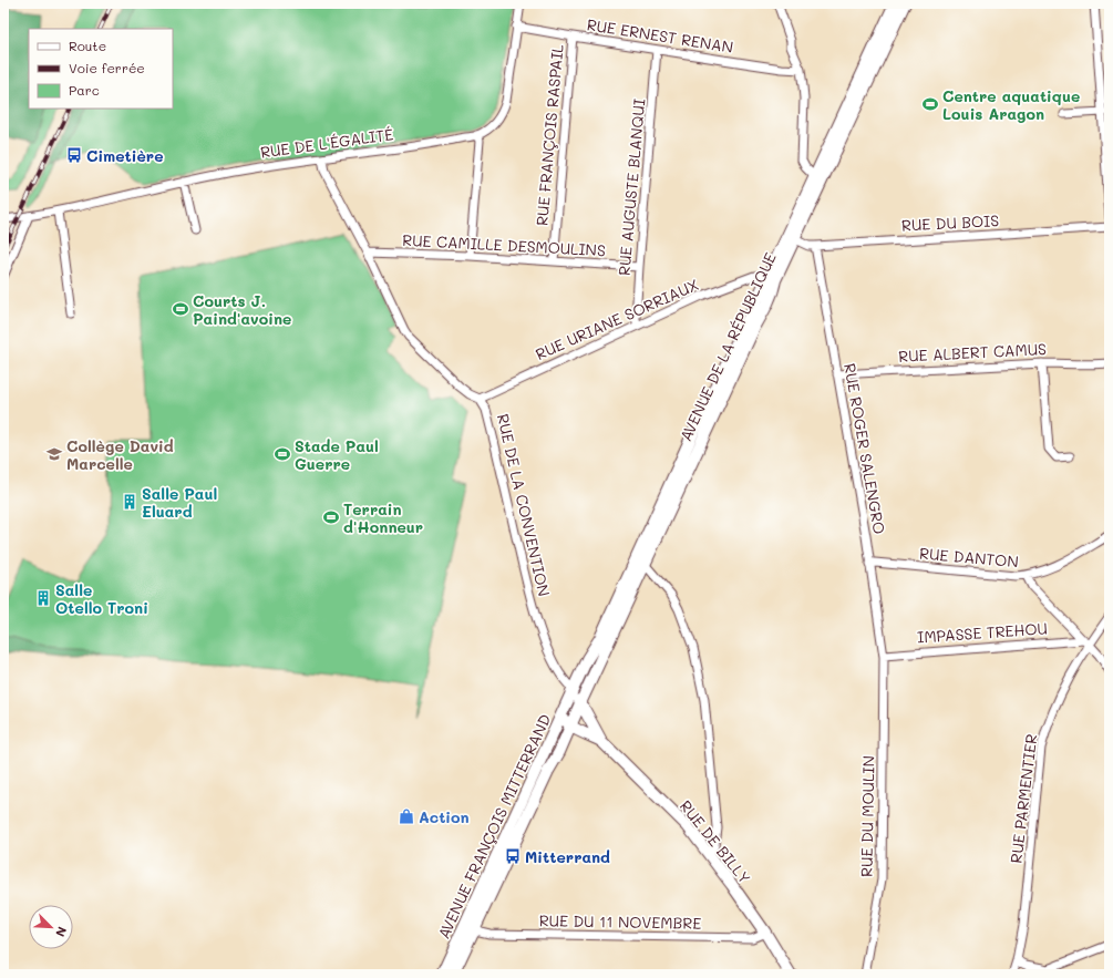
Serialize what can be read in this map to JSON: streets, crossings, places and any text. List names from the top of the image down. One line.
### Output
{"streets":{"main road":["AVENUE DE LA RÉPUBLIQUE","AVENUE FRANÇOIS MITTERRAND","RUE DE BILLY"],"street":["RUE ERNEST RENAN","RUE FRANÇOIS RASPAIL","RUE DE L'ÉGALITÉ","RUE AUGUSTE BLANQUI","RUE DU BOIS","RUE CAMILLE DESMOULINS","RUE URIANE SORRIAUX","RUE ALBERT CAMUS","RUE ROGER SALENGRO","RUE DE LA CONVENTION","RUE DANTON","IMPASSE TREHOU","RUE PARMENTIER","RUE DU MOULIN","RUE DU 11 NOVEMBRE"]},"crossings":[["RUE ERNEST RENAN","RUE FRANÇOIS RASPAIL"],["RUE ERNEST RENAN","RUE DE L'ÉGALITÉ"],["RUE ERNEST RENAN","RUE AUGUSTE BLANQUI"],["RUE FRANÇOIS RASPAIL","RUE CAMILLE DESMOULINS"],["RUE DE L'ÉGALITÉ","RUE DE LA CONVENTION"],["RUE AUGUSTE BLANQUI","RUE CAMILLE DESMOULINS"],["RUE AUGUSTE BLANQUI","RUE URIANE SORRIAUX"],["RUE DU BOIS","AVENUE DE LA RÉPUBLIQUE"],["RUE DU BOIS","RUE ROGER SALENGRO"],["RUE CAMILLE DESMOULINS","RUE DE LA CONVENTION"],["RUE URIANE SORRIAUX","AVENUE DE LA RÉPUBLIQUE"],["RUE URIANE SORRIAUX","RUE DE LA CONVENTION"],["AVENUE DE LA RÉPUBLIQUE","RUE DE LA CONVENTION"],["AVENUE DE LA RÉPUBLIQUE","AVENUE FRANÇOIS MITTERRAND"],["AVENUE DE LA RÉPUBLIQUE","RUE DE BILLY"],["RUE ALBERT CAMUS","RUE ROGER SALENGRO"],["RUE ROGER SALENGRO","RUE DANTON"],["RUE ROGER SALENGRO","IMPASSE TREHOU"],["RUE ROGER SALENGRO","RUE DU MOULIN"],["RUE DE LA CONVENTION","AVENUE FRANÇOIS MITTERRAND"],["RUE DE LA CONVENTION","RUE DE BILLY"],["IMPASSE TREHOU","RUE PARMENTIER"],["IMPASSE TREHOU","RUE DU MOULIN"],["AVENUE FRANÇOIS MITTERRAND","RUE DE BILLY"],["AVENUE FRANÇOIS MITTERRAND","RUE DU 11 NOVEMBRE"],["RUE DE BILLY","RUE DU 11 NOVEMBRE"]],"places":{"sports":["Centre aquatique Louis Aragon","Courts J. Paind'avoine","Stade Paul Guerre","Terrain d'Honneur"],"bus stop":["Cimetière","Mitterrand"],"school or university":["Collège David Marcelle"],"building":["Salle Paul Eluard","Salle Otello Troni"],"shop":["Action"]},"legend":["Route","Voie ferrée","Parc"],"north":"bottom right"}
